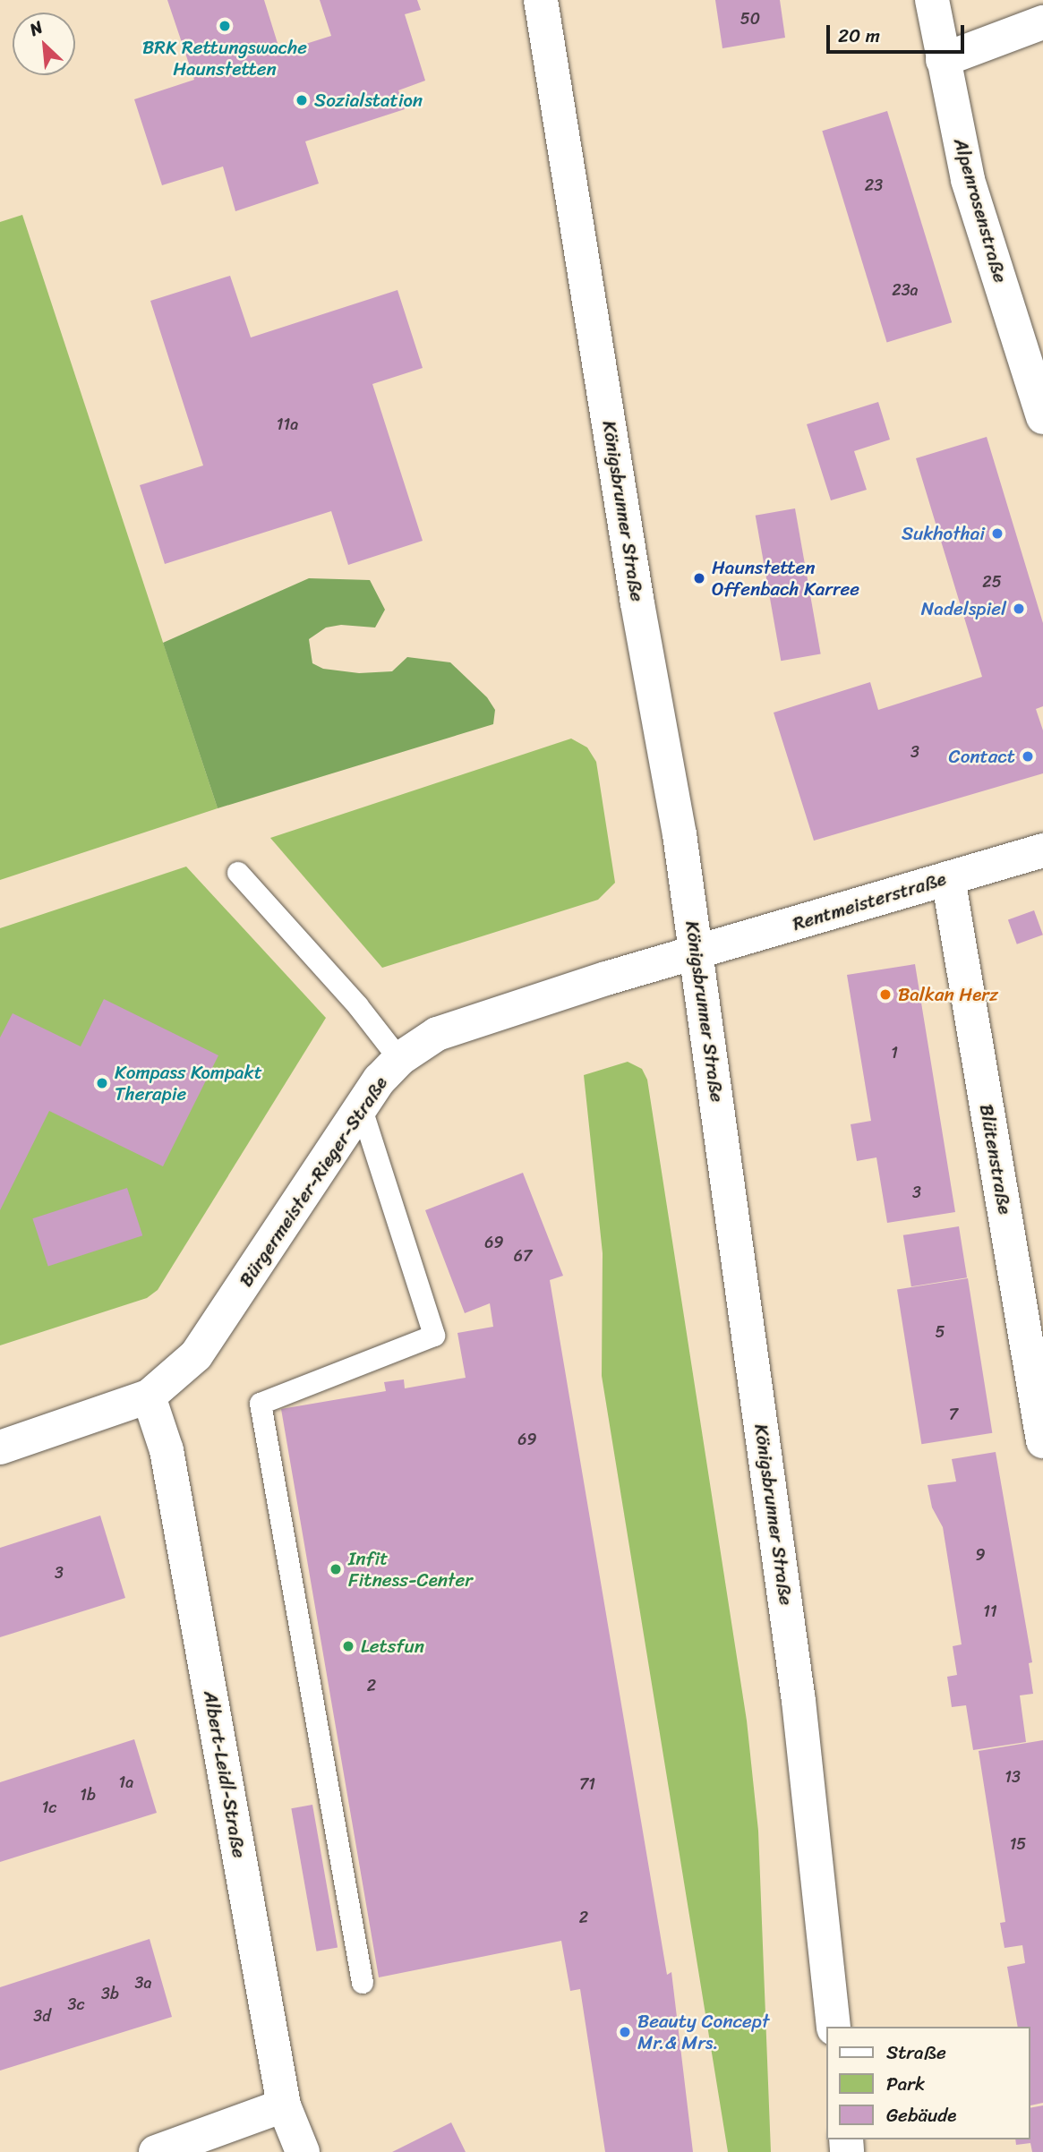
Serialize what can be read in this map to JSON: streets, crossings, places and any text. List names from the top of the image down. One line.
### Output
{"streets":{"street":["Alpenrosenstraße","Königsbrunner Straße","Rentmeisterstraße","Blütenstraße","Bürgermeister-Rieger-Straße","Albert-Leidl-Straße"]},"crossings":[["Königsbrunner Straße","Rentmeisterstraße"],["Königsbrunner Straße","Bürgermeister-Rieger-Straße"],["Rentmeisterstraße","Blütenstraße"],["Rentmeisterstraße","Bürgermeister-Rieger-Straße"],["Bürgermeister-Rieger-Straße","Albert-Leidl-Straße"]],"places":["BRK Rettungswache Haunstetten","Sozialstation","Sukhothai","Haunstetten Offenbach Karree","Nadelspiel","Contact","Balkan Herz","Kompass Kompakt Therapie","Infit Fitness-Center","Letsfun","Beauty Concept Mr.& Mrs."],"house_numbers":["50","23","23a","11a","25","3","1","3","69","67","5","7","69","9","3","11","2","13","1a","71","1b","1c","15","2","3a","3b","3c","3d"],"legend":["Straße","Park","Gebäude"],"scale_bar":"20 m","north":"top left"}
